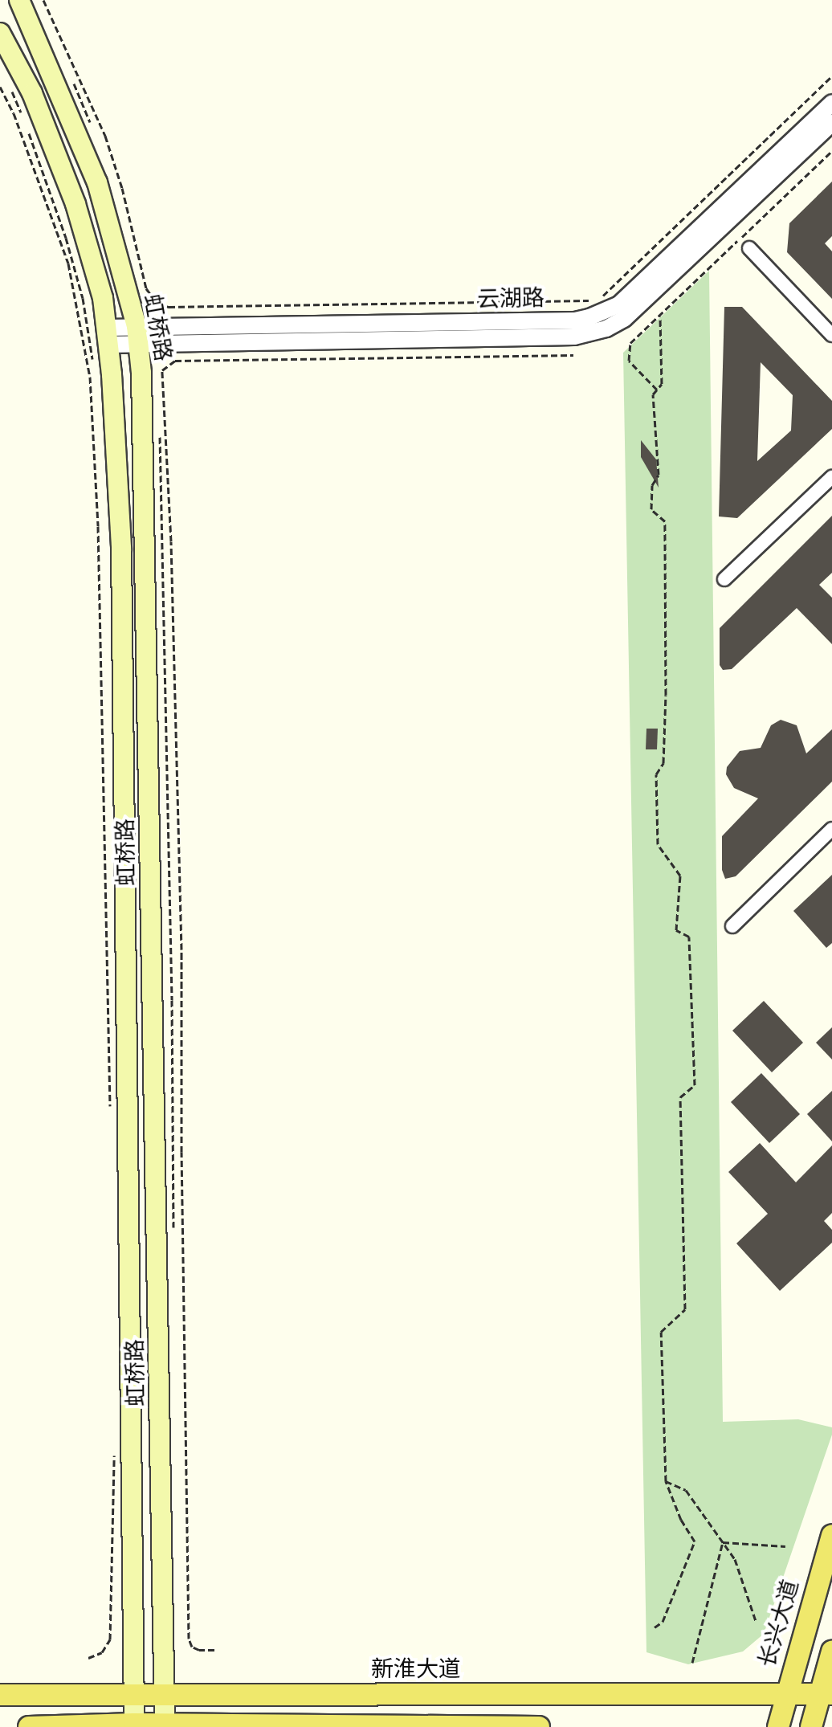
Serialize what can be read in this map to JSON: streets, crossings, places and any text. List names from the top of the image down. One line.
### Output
{"streets":{"main road":["虹桥路","长兴大道","新淮大道"],"street":["云湖路"]},"crossings":[["云湖路","虹桥路"],["虹桥路","新淮大道"],["长兴大道","新淮大道"]]}
